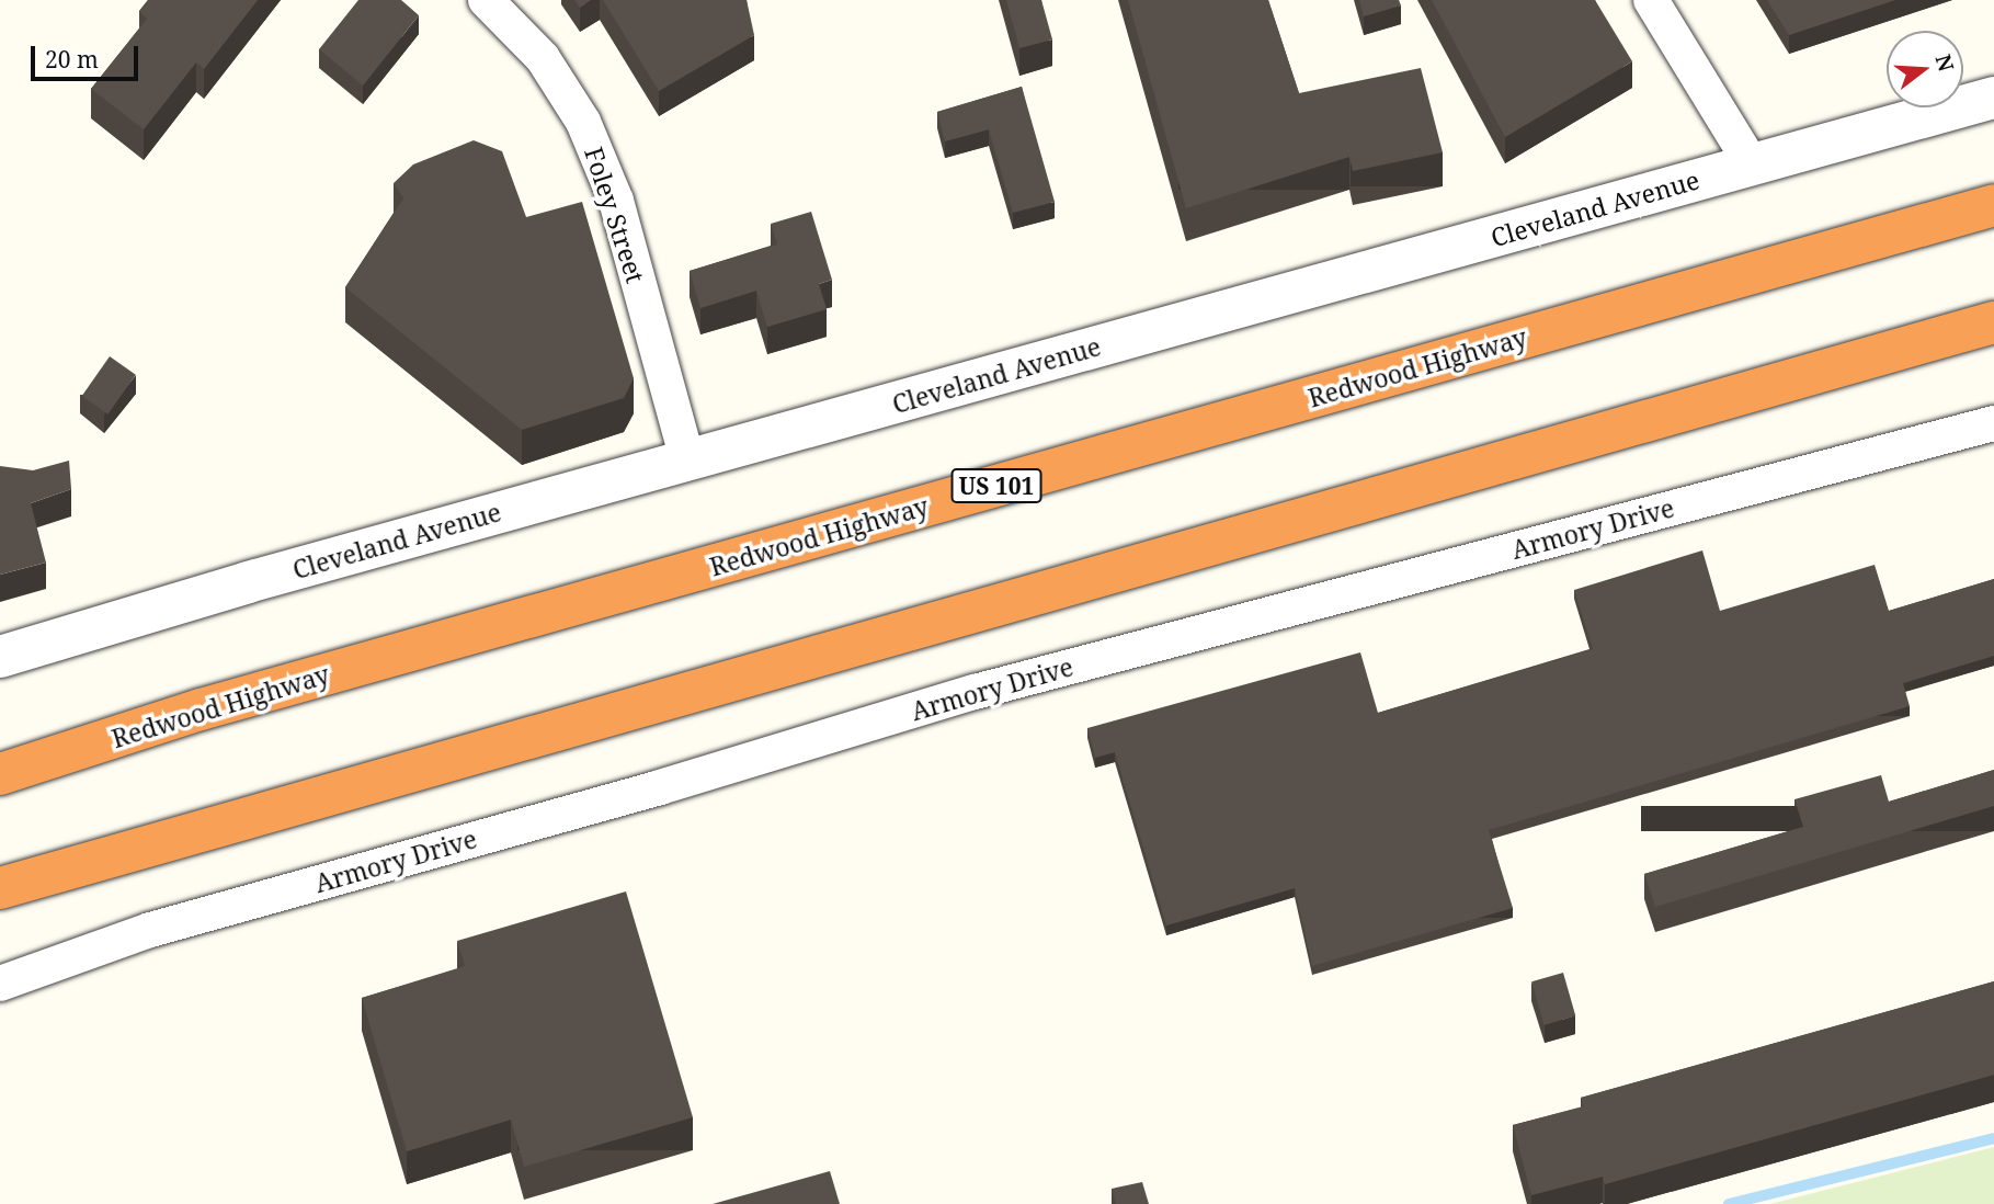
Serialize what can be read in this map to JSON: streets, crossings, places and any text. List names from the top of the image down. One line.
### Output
{"streets":{"highway":["Redwood Highway","US 101"],"street":["Cleveland Avenue","Foley Street","Armory Drive"]},"crossings":[["Cleveland Avenue","Foley Street"]],"scale_bar":"20 m","north":"right"}
